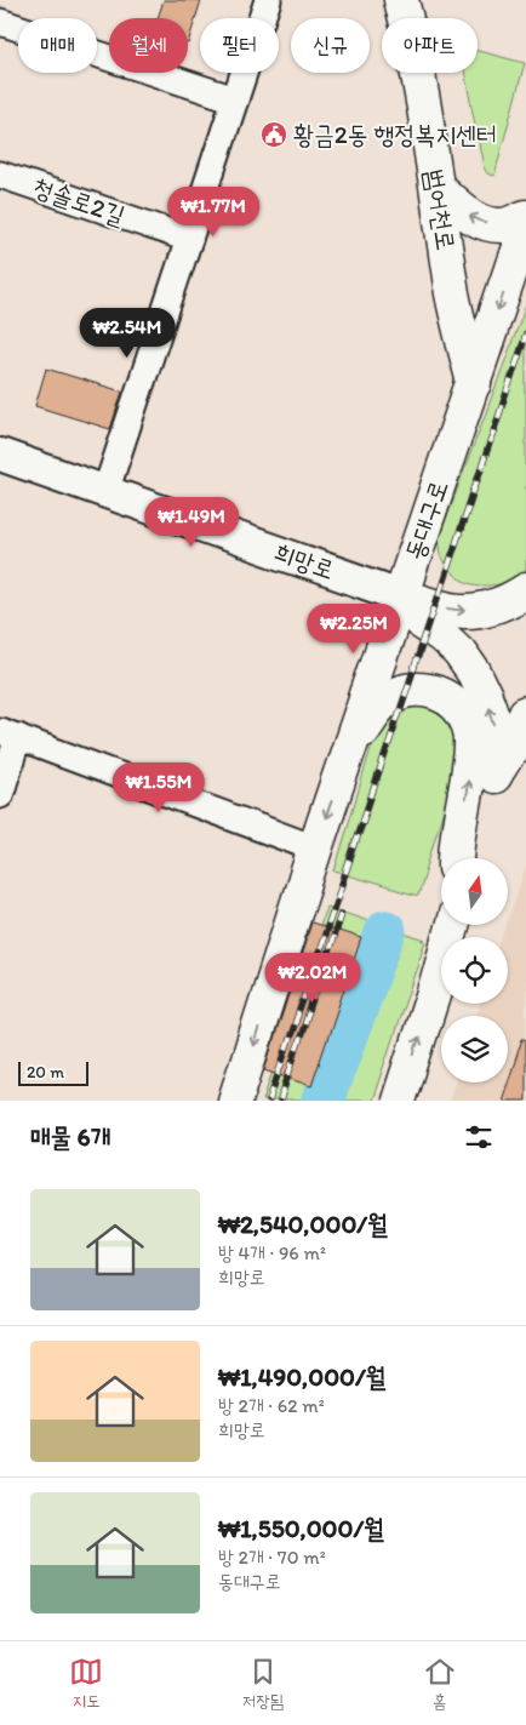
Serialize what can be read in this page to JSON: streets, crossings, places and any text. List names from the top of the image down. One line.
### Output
{"streets":{"main road":["범어천로","동대구로"],"street":["청솔로2길","희망로"]},"crossings":[["범어천로","동대구로"],["동대구로","희망로"]],"places":{"public building":["황금2동 행정복지센터"]},"scale_bar":"20 m","north":"top","page":{"chip":["매매","월세","필터","신규","아파트"],"price":["₩1.77M","₩2.54M","₩1.49M","₩2.25M","₩1.55M","₩2.02M"],"scale":"20 m","heading":"매물 6개","list":[{"name":"₩2,540,000/월","note":"방 4개 · 96 m² · 희망로"},{"name":"₩1,490,000/월","note":"방 2개 · 62 m² · 희망로"},{"name":"₩1,550,000/월","note":"방 2개 · 70 m² · 동대구로"}],"tabs":["지도","저장됨","홈"]}}
